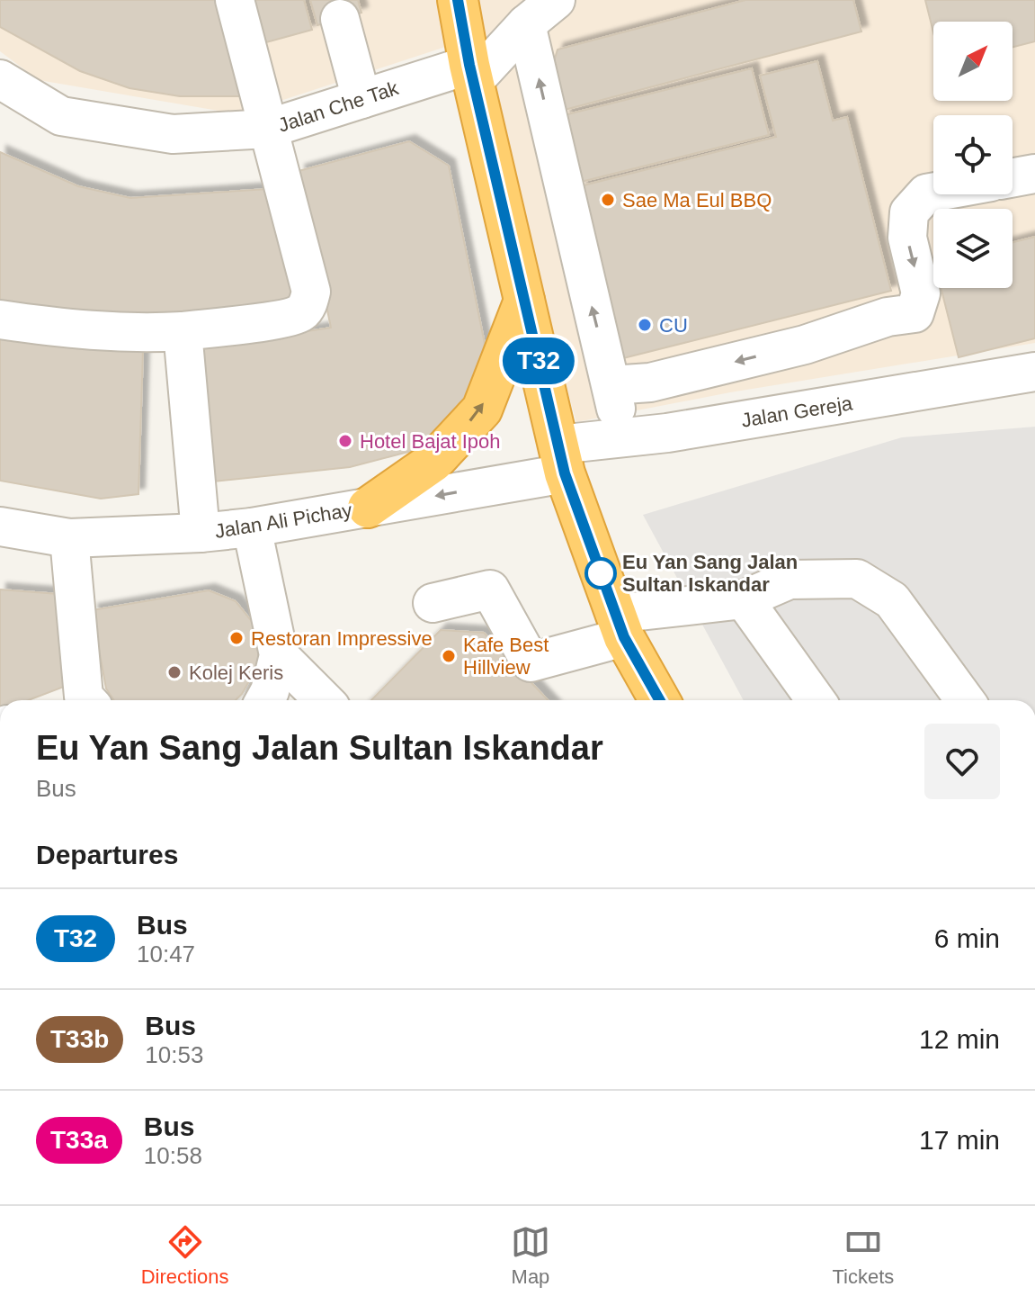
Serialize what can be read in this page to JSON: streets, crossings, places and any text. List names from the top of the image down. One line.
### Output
{"streets":{"street":["Jalan Che Tak","Jalan Gereja","Jalan Ali Pichay"]},"crossings":[["Jalan Gereja","Jalan Ali Pichay"]],"places":["Sae Ma Eul BBQ","CU","Hotel Bajat Ipoh","Eu Yan Sang Jalan Sultan Iskandar","Restoran Impressive","Kafe Best Hillview","Kolej Keris"],"lines":["bus line T32"],"north":"top right","page":{"on_map":"T32","heading":[["Eu Yan Sang Jalan Sultan Iskandar","Bus"],"Departures"],"list":[{"mark":"T32","name":"Bus","note":"10:47","value":"6 min"},{"mark":"T33b","name":"Bus","note":"10:53","value":"12 min"},{"mark":"T33a","name":"Bus","note":"10:58","value":"17 min"}],"tabs":["Directions","Map","Tickets"]}}
